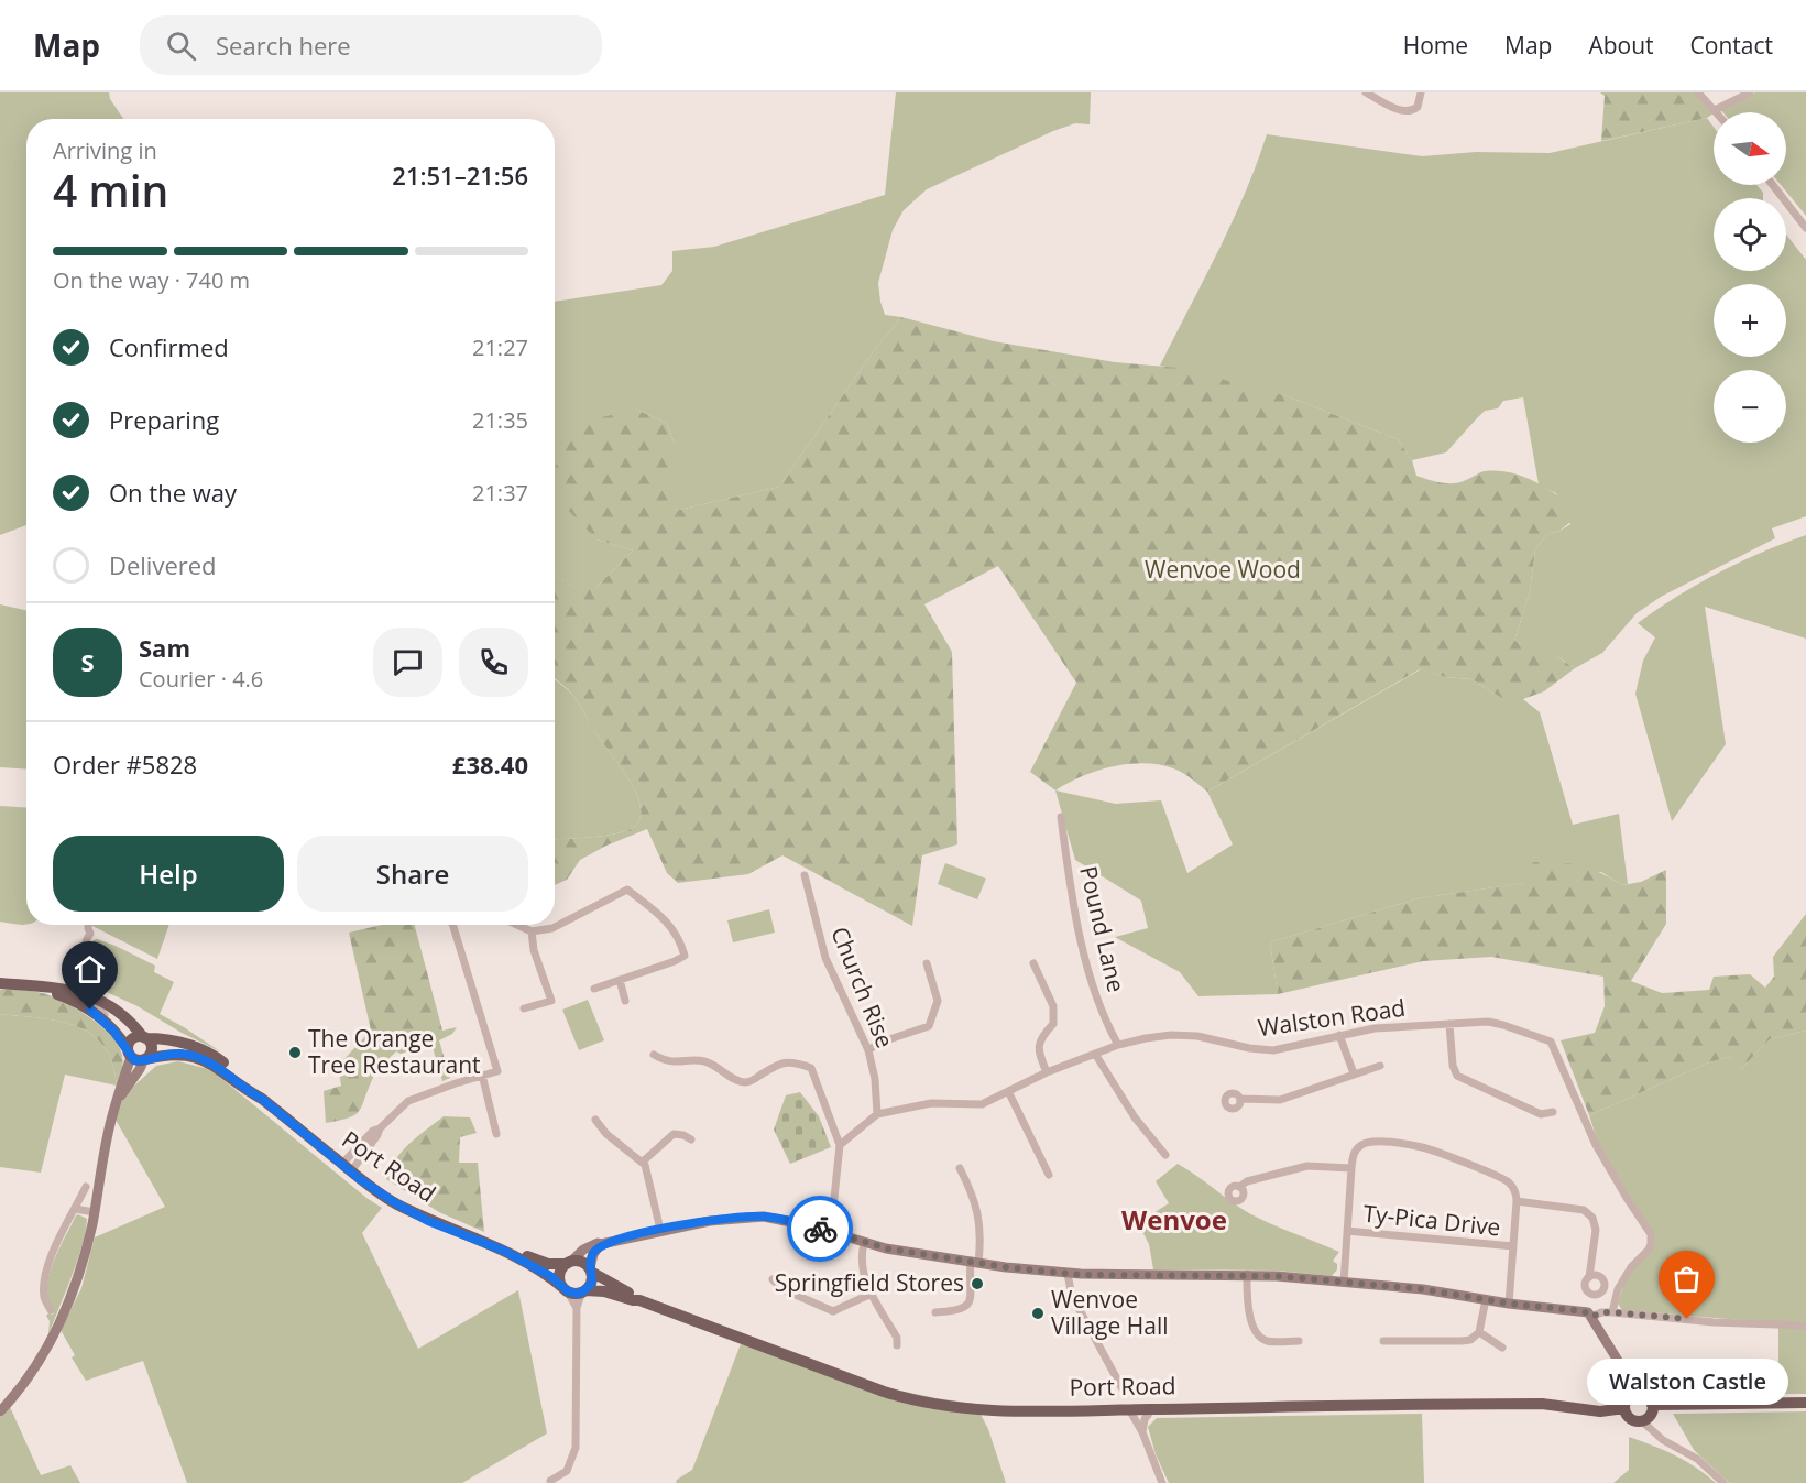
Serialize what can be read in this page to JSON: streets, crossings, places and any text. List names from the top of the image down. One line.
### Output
{"streets":{"main road":["Port Road"],"street":["Pound Lane","Church Rise","Walston Road","Ty-Pica Drive"]},"crossings":[["Pound Lane","Walston Road"],["Church Rise","Walston Road"]],"districts":["Wenvoe"],"parks":["Wenvoe Wood"],"places":["The Orange Tree Restaurant","Springfield Stores","Wenvoe Village Hall","Walston Castle"],"north":"right","page":{"header":"Map","search":"Search here","nav":["Home","Map","About","Contact"],"map_buttons":["+","−"],"heading":["4 min","Arriving in","21:51–21:56"],"panel":["Sam","Courier · 4.6","Order #5828","£38.40"],"bar":"On the way · 740 m","list":[["Confirmed","21:27"],["Preparing","21:35"],["On the way","21:37"],"Delivered"],"round":"S","buttons":["Help","Share"],"bubble":"Walston Castle"}}
